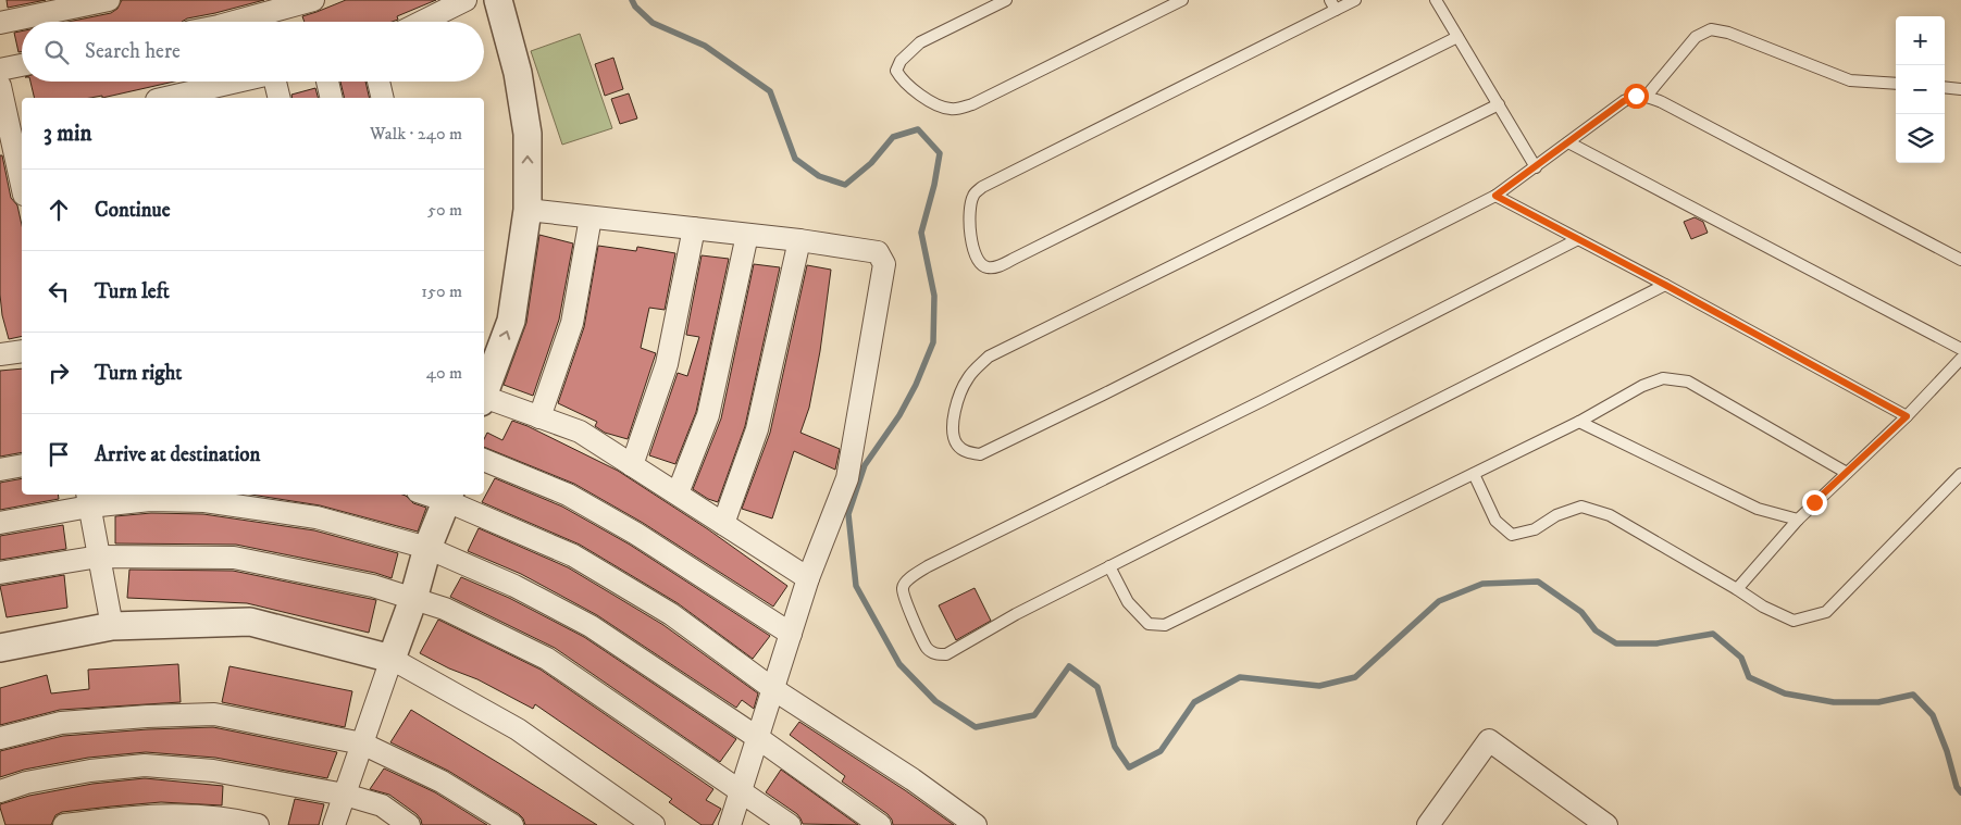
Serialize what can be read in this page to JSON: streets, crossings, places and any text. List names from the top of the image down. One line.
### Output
{"page":{"map_buttons":["+","−"],"search":"Search here","heading":["3 min","Walk · 240 m"],"list":[["Continue","50 m"],["Turn left","150 m"],["Turn right","40 m"],"Arrive at destination"]}}
